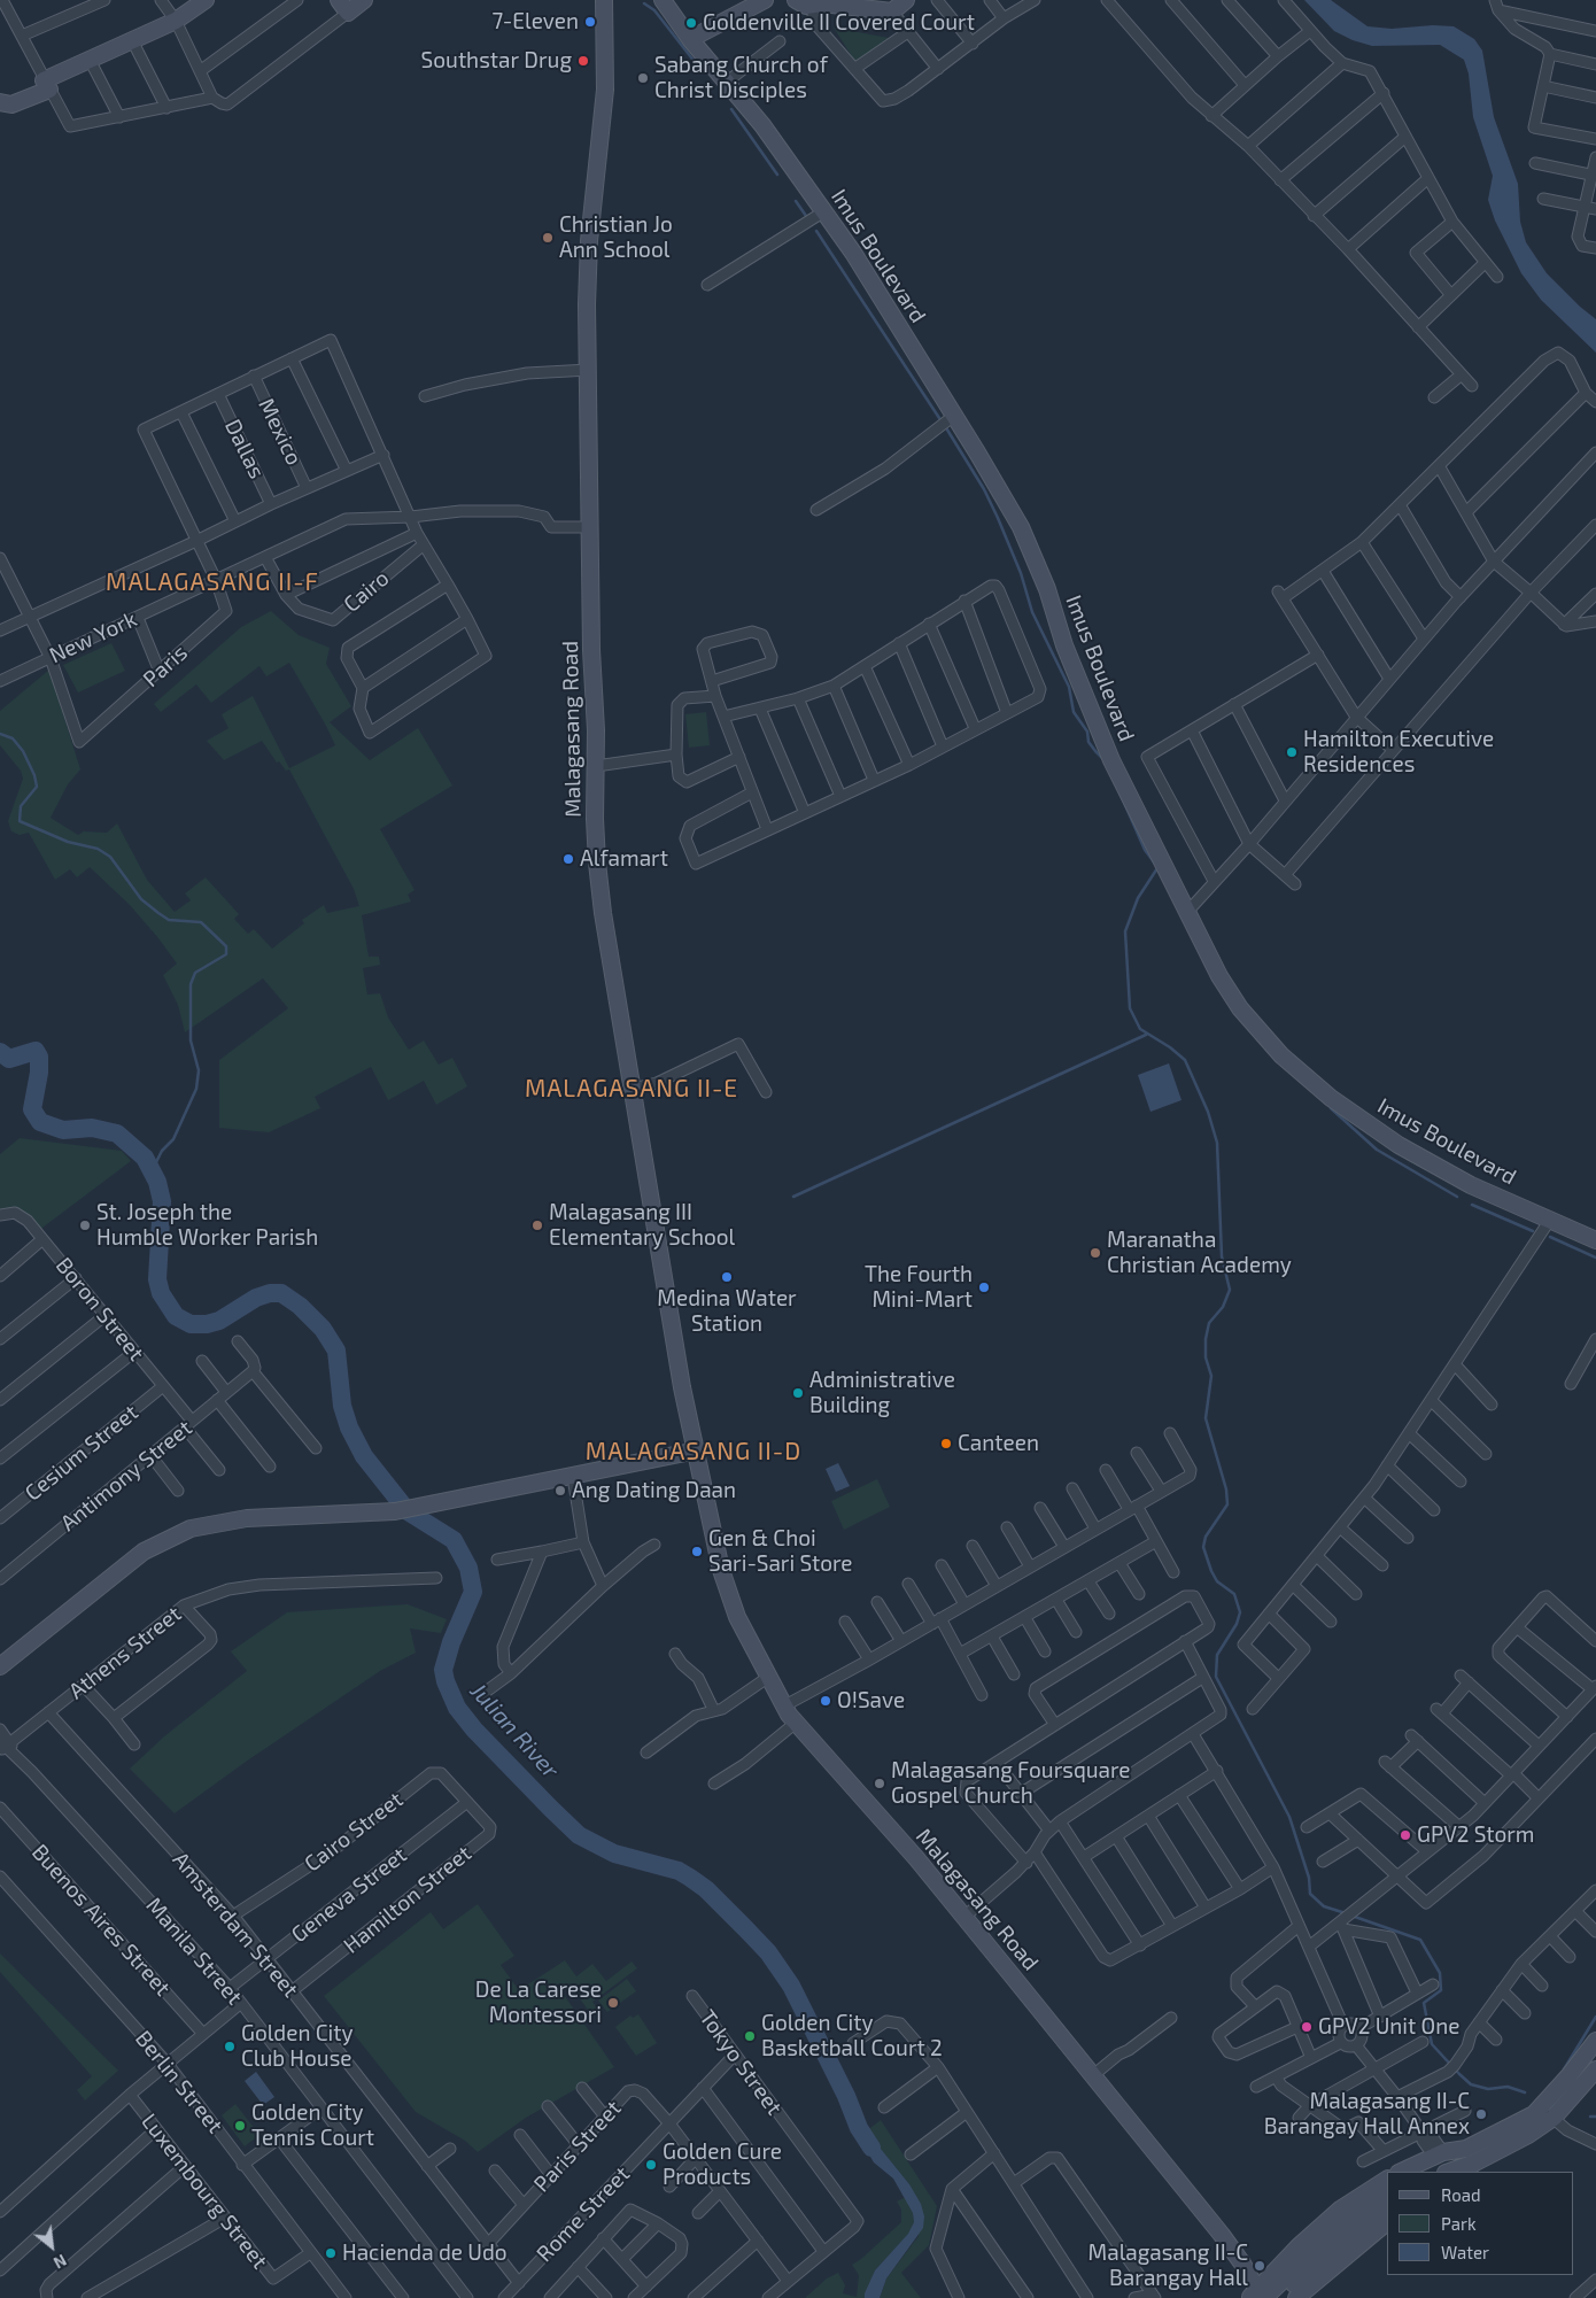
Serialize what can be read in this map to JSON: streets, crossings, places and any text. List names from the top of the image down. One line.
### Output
{"streets":{"main road":["Imus Boulevard","Malagasang Road"],"street":["Mexico","Dallas","Cairo","New York","Paris","Boron Street","Cesium Street","Antimony Street","Athens Street","Cairo Street","Geneva Street","Hamilton Street","Buenos Aires Street","Amsterdam Street","Manila Street","Tokyo Street","Berlin Street","Paris Street","Luxembourg Street","Rome Street"]},"crossings":[["Cairo","New York"],["New York","Paris"],["New York","Malagasang Road"],["Boron Street","Cesium Street"],["Boron Street","Antimony Street"],["Athens Street","Amsterdam Street"],["Athens Street","Manila Street"],["Cairo Street","Geneva Street"],["Cairo Street","Hamilton Street"],["Cairo Street","Amsterdam Street"],["Geneva Street","Hamilton Street"],["Geneva Street","Amsterdam Street"],["Geneva Street","Manila Street"],["Hamilton Street","Amsterdam Street"],["Amsterdam Street","Paris Street"],["Amsterdam Street","Rome Street"],["Tokyo Street","Rome Street"],["Berlin Street","Luxembourg Street"],["Paris Street","Rome Street"]],"districts":["MALAGASANG II-F","MALAGASANG II-E","MALAGASANG II-D"],"water":["Julian River"],"places":["7-Eleven","Goldenville II Covered Court","Southstar Drug","Sabang Church of Christ Disciples","Christian Jo Ann School","Hamilton Executive Residences","Alfamart","St. Joseph the Humble Worker Parish","Malagasang III Elementary School","Maranatha Christian Academy","Medina Water Station","The Fourth Mini-Mart","Administrative Building","Canteen","Ang Dating Daan","Gen & Choi Sari-Sari Store","O!Save","Malagasang Foursquare Gospel Church","GPV2 Storm","De La Carese Montessori","GPV2 Unit One","Golden City Basketball Court 2","Golden City Club House","Malagasang II-C Barangay Hall Annex","Golden City Tennis Court","Golden Cure Products","Hacienda de Udo","Malagasang II-C Barangay Hall"],"legend":["Road","Park","Water"],"north":"bottom right"}
